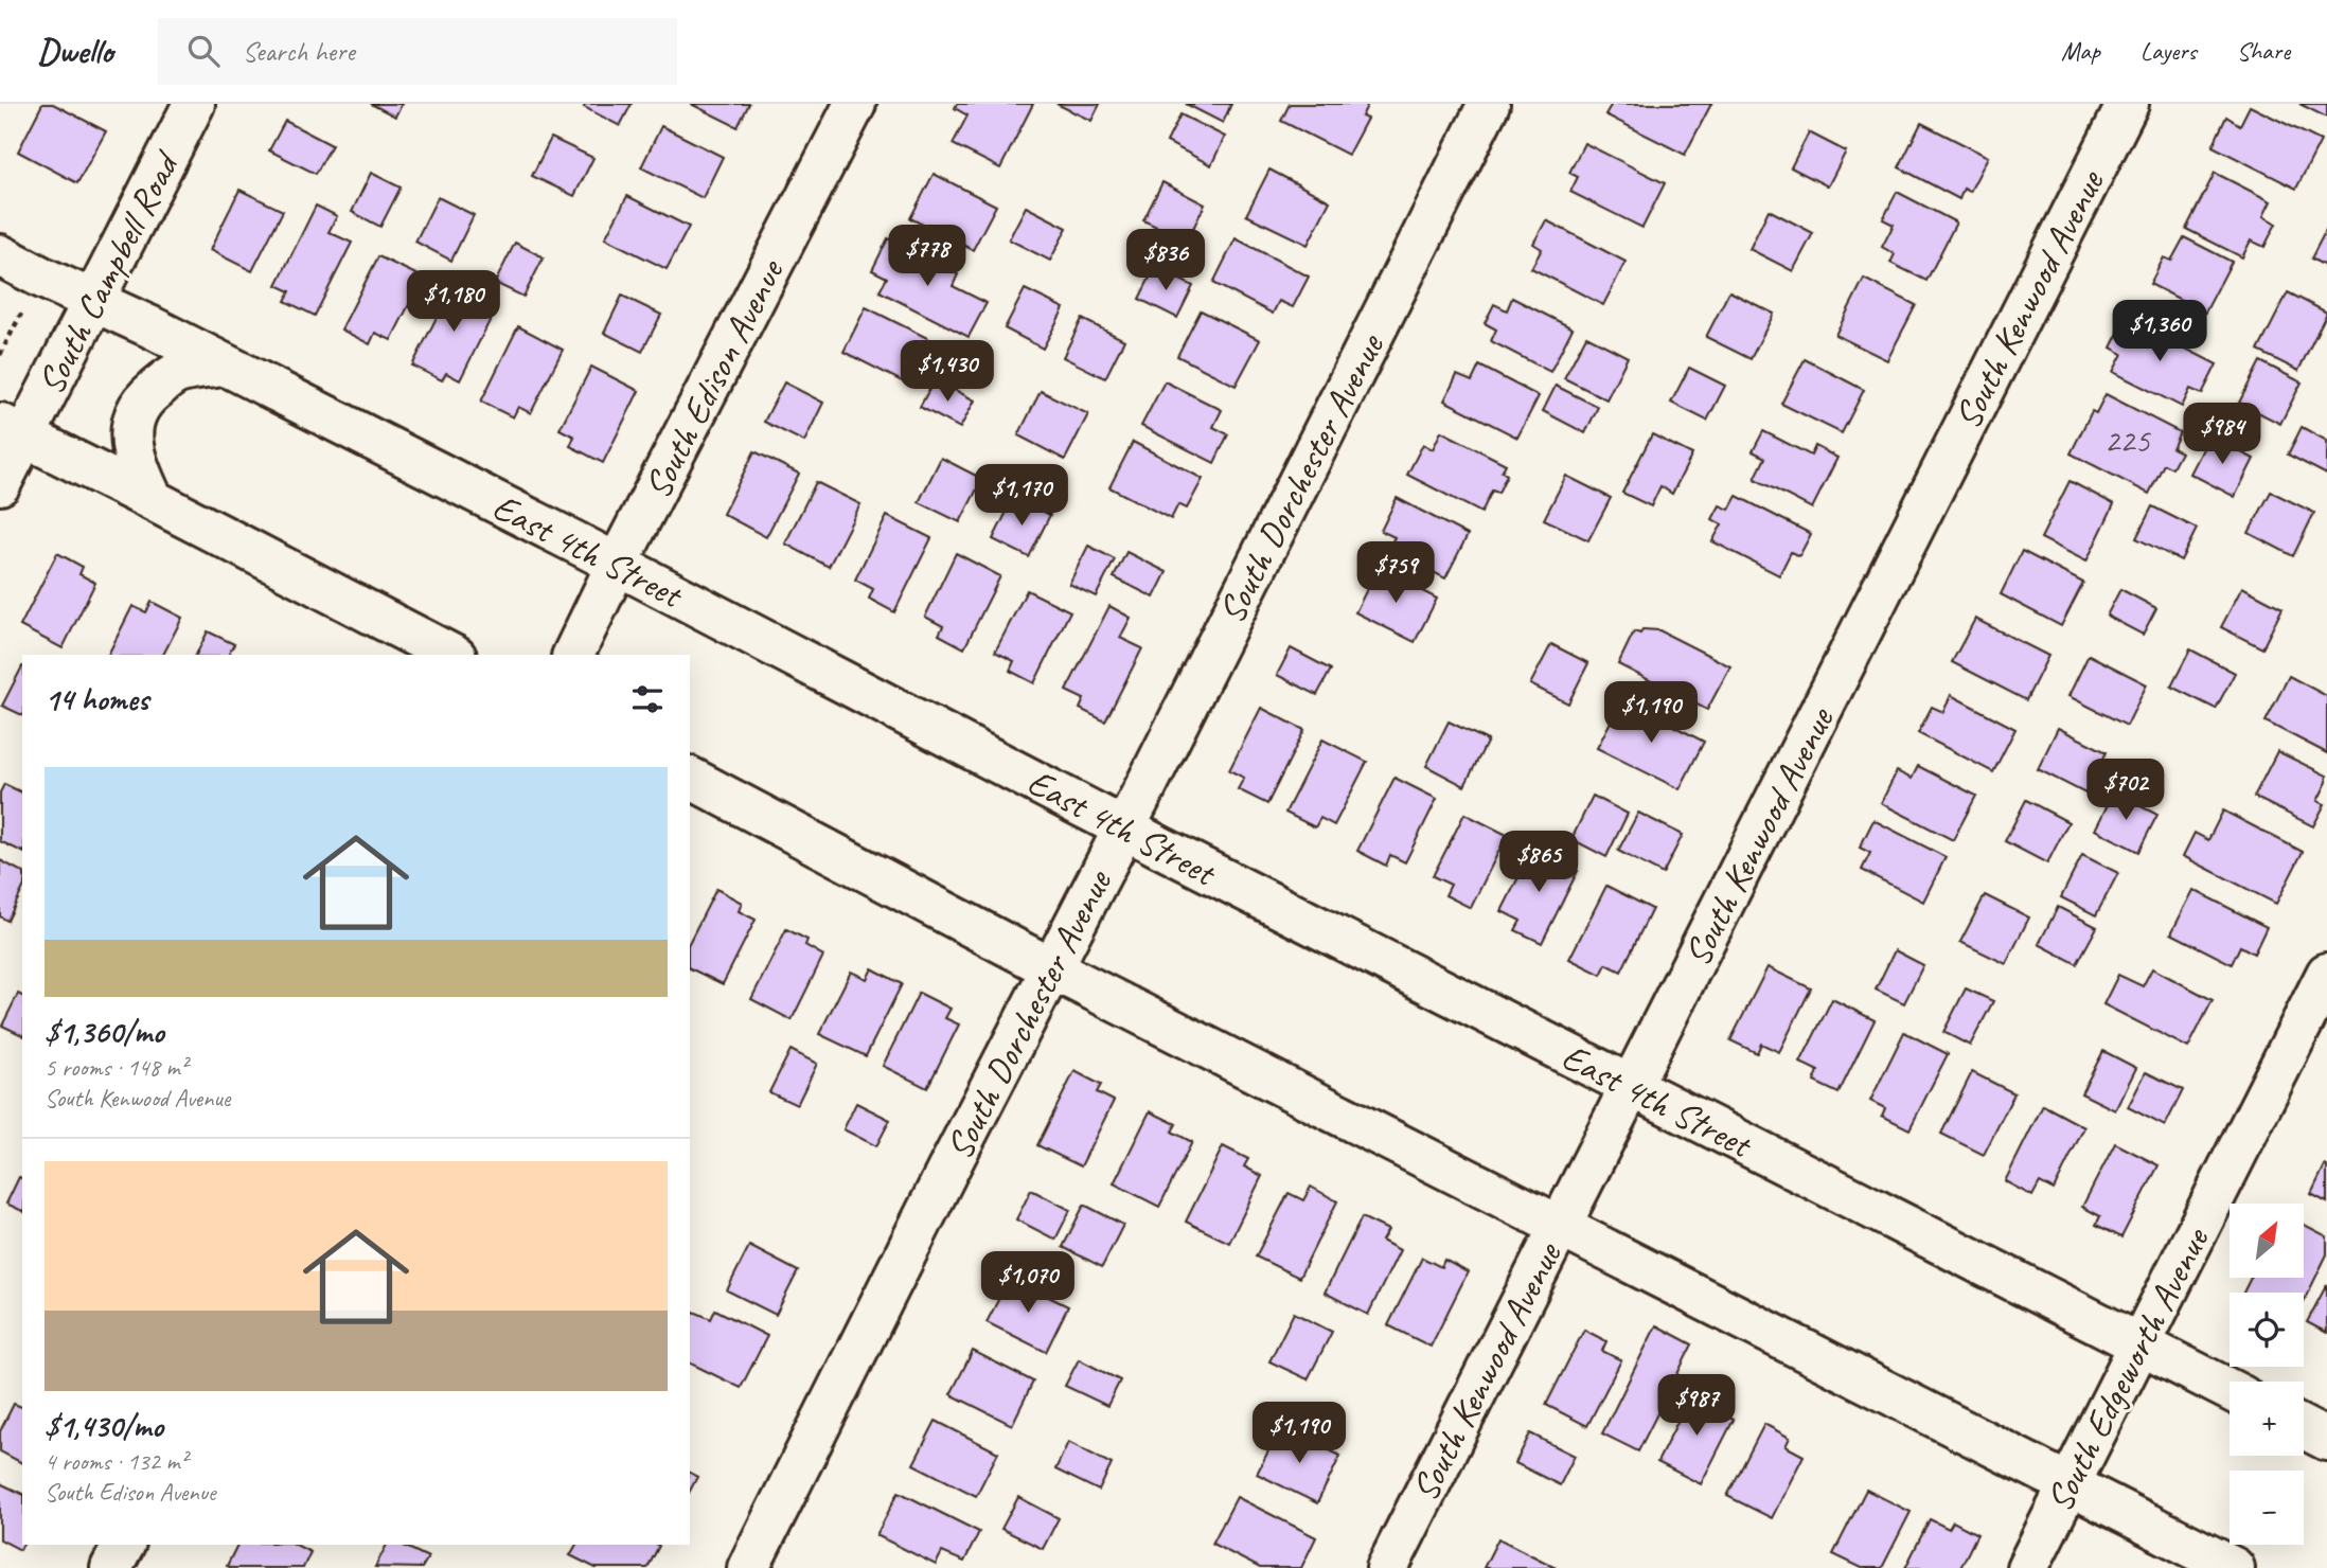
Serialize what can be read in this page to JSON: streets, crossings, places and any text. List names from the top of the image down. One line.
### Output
{"streets":{"street":["South Campbell Road","South Kenwood Avenue","South Edison Avenue","South Dorchester Avenue","East 4th Street","South Edgeworth Avenue"]},"crossings":[["South Campbell Road","East 4th Street"],["South Kenwood Avenue","East 4th Street"],["South Edison Avenue","East 4th Street"],["South Dorchester Avenue","East 4th Street"],["East 4th Street","South Edgeworth Avenue"]],"house_numbers":["225"],"north":"top right","page":{"header":"Dwello","search":"Search here","nav":["Map","Layers","Share"],"price":["$778","$836","$1,180","$1,360","$1,430","$984","$1,170","$759","$1,190","$702","$865","$1,070","$987","$1,190"],"heading":"14 homes","list":[{"name":"$1,360/mo","note":"5 rooms · 148 m² · South Kenwood Avenue"},{"name":"$1,430/mo","note":"4 rooms · 132 m² · South Edison Avenue"}],"map_buttons":["+","−"]}}
